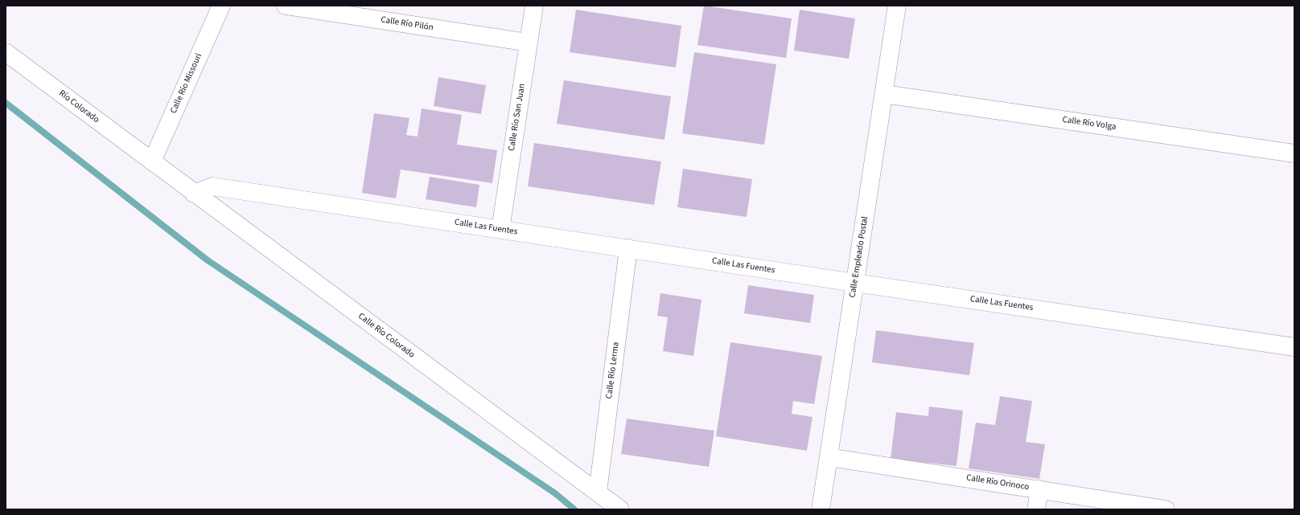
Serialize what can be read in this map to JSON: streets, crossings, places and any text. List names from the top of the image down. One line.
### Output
{"streets":{"street":["Calle Río Pilón","Calle Río Missouri","Río Colorado","Calle Río San Juan","Calle Río Volga","Calle Las Fuentes","Calle Empleado Postal","Calle Río Colorado","Calle Río Lerma","Calle Río Orinoco"]},"crossings":[["Calle Río Pilón","Calle Río San Juan"],["Calle Río Missouri","Río Colorado"],["Calle Río Missouri","Calle Río Colorado"],["Río Colorado","Calle Río Colorado"],["Calle Río San Juan","Calle Las Fuentes"],["Calle Río Volga","Calle Empleado Postal"],["Calle Las Fuentes","Calle Empleado Postal"],["Calle Las Fuentes","Calle Río Colorado"],["Calle Las Fuentes","Calle Río Lerma"],["Calle Empleado Postal","Calle Río Orinoco"],["Calle Río Colorado","Calle Río Lerma"]]}
